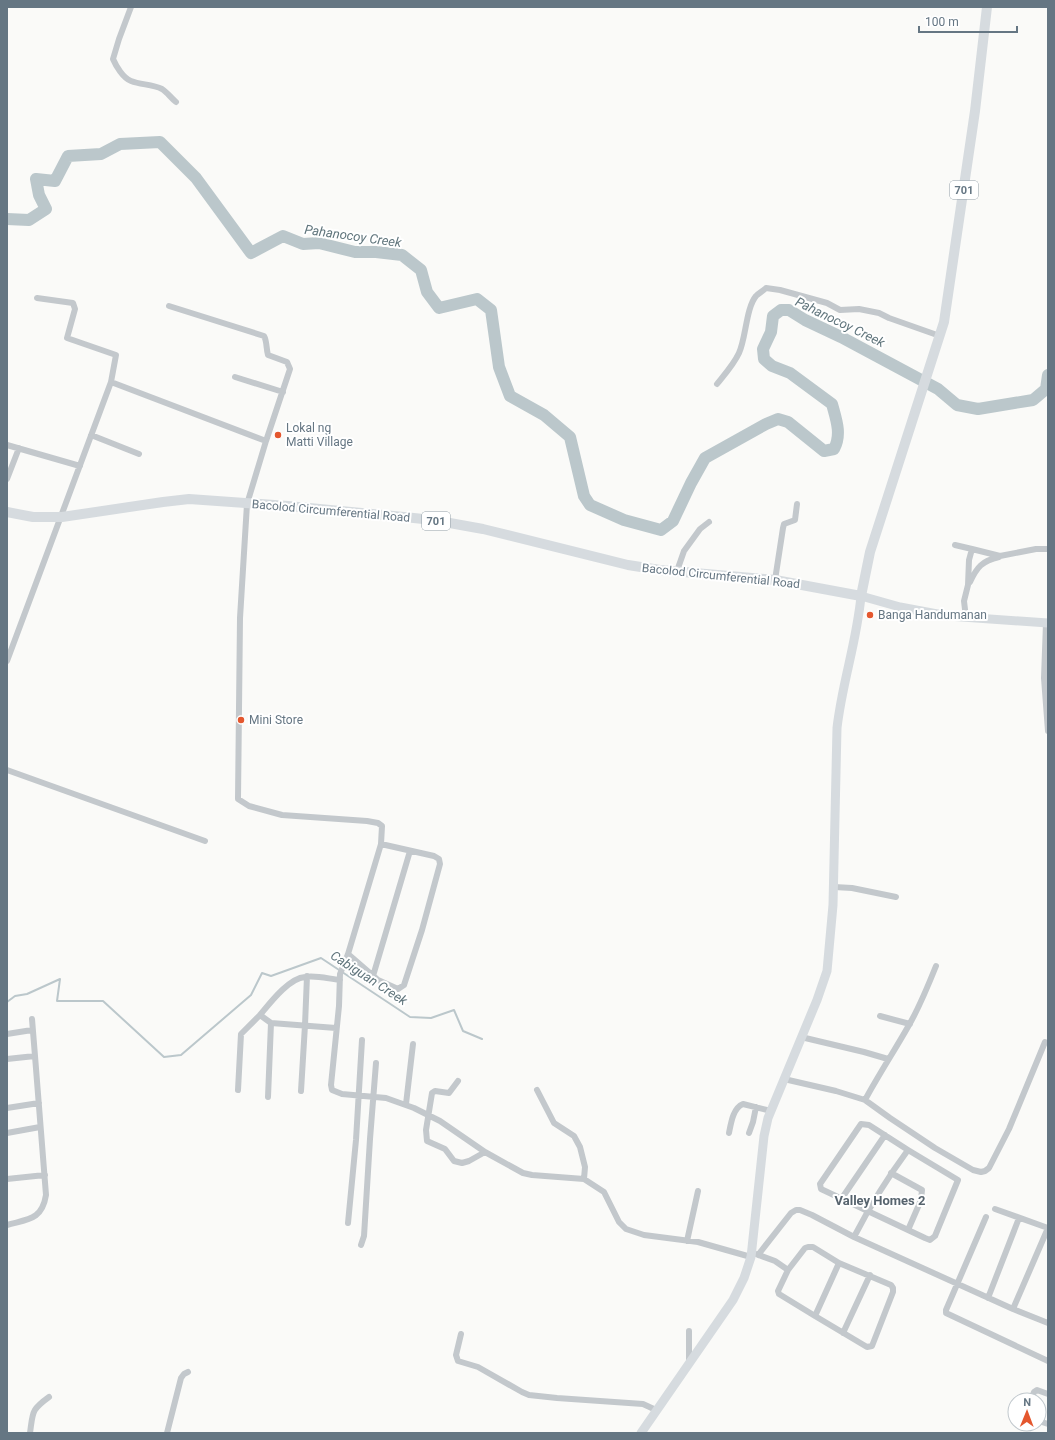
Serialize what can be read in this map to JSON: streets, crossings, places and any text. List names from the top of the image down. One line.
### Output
{"streets":{"main road":["701","Bacolod Circumferential Road"]},"crossings":[["701","Bacolod Circumferential Road"]],"districts":["Valley Homes 2"],"water":["Pahanocoy Creek","Cabiguan Creek"],"places":["Lokal ng Matti Village","Banga Handumanan","Mini Store"],"scale_bar":"100 m","north":"top"}
